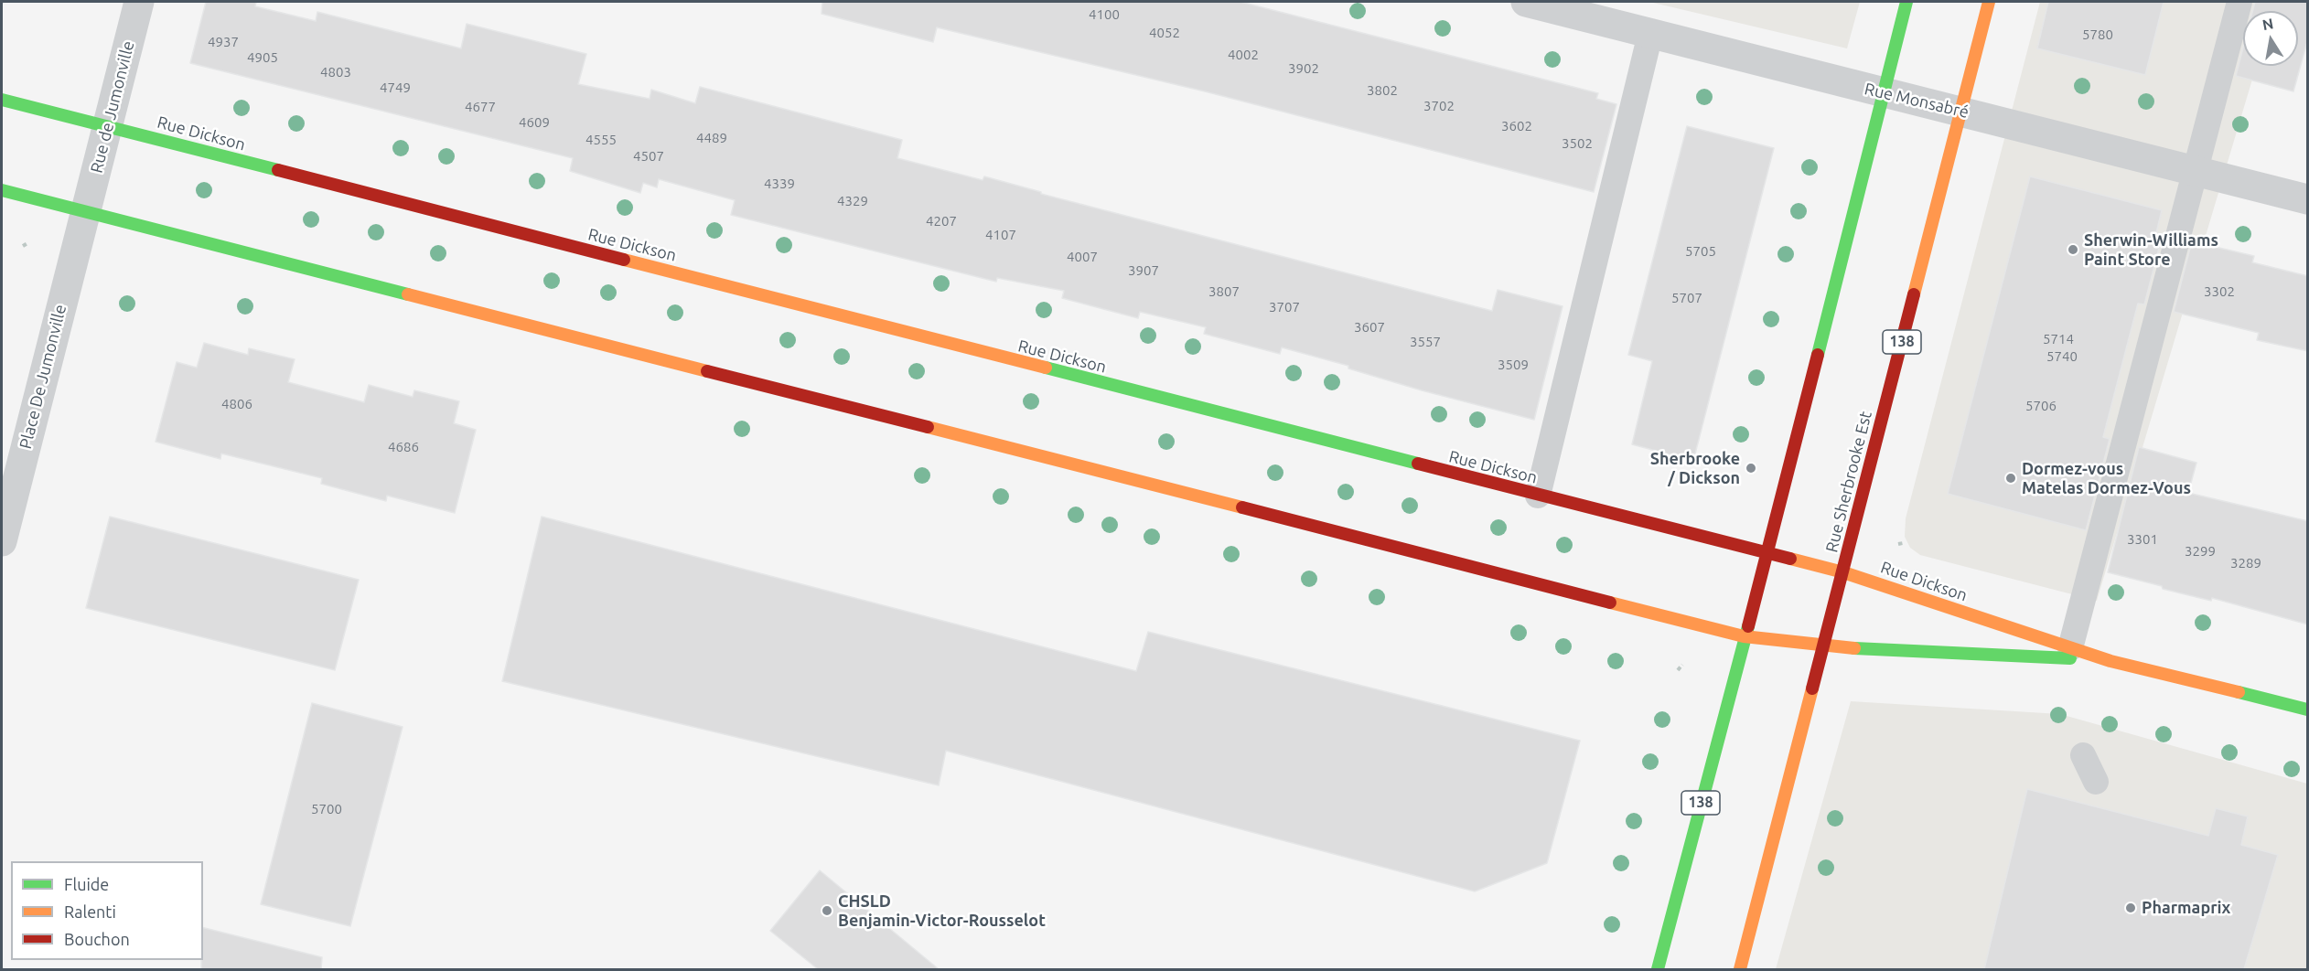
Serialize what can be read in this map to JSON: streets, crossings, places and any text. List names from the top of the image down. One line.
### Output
{"streets":{"main road":["Rue Dickson","138","Rue Sherbrooke Est"],"street":["Rue Monsabré","Rue de Jumonville","Place De Jumonville"]},"crossings":[["Rue Monsabré","138"],["Rue Monsabré","Rue Sherbrooke Est"],["Rue de Jumonville","Rue Dickson"],["Rue de Jumonville","Place De Jumonville"],["Rue Dickson","138"],["Rue Dickson","Place De Jumonville"],["Rue Dickson","Rue Sherbrooke Est"]],"places":["Sherwin-Williams Paint Store","Sherbrooke / Dickson","Dormez-vous Matelas Dormez-Vous","Pharmaprix","CHSLD Benjamin-Victor-Rousselot"],"house_numbers":["4100","4052","5780","4937","4002","4905","3902","4803","4749","3802","3702","4677","4609","3602","4489","4555","3502","4507","4339","4329","4207","4107","5705","4007","3907","3807","3302","5707","3707","3607","5714","3557","5740","3509","4806","5706","4686","3301","3299","3289","5700"],"legend":["Fluide","Ralenti","Bouchon"],"north":"top"}
